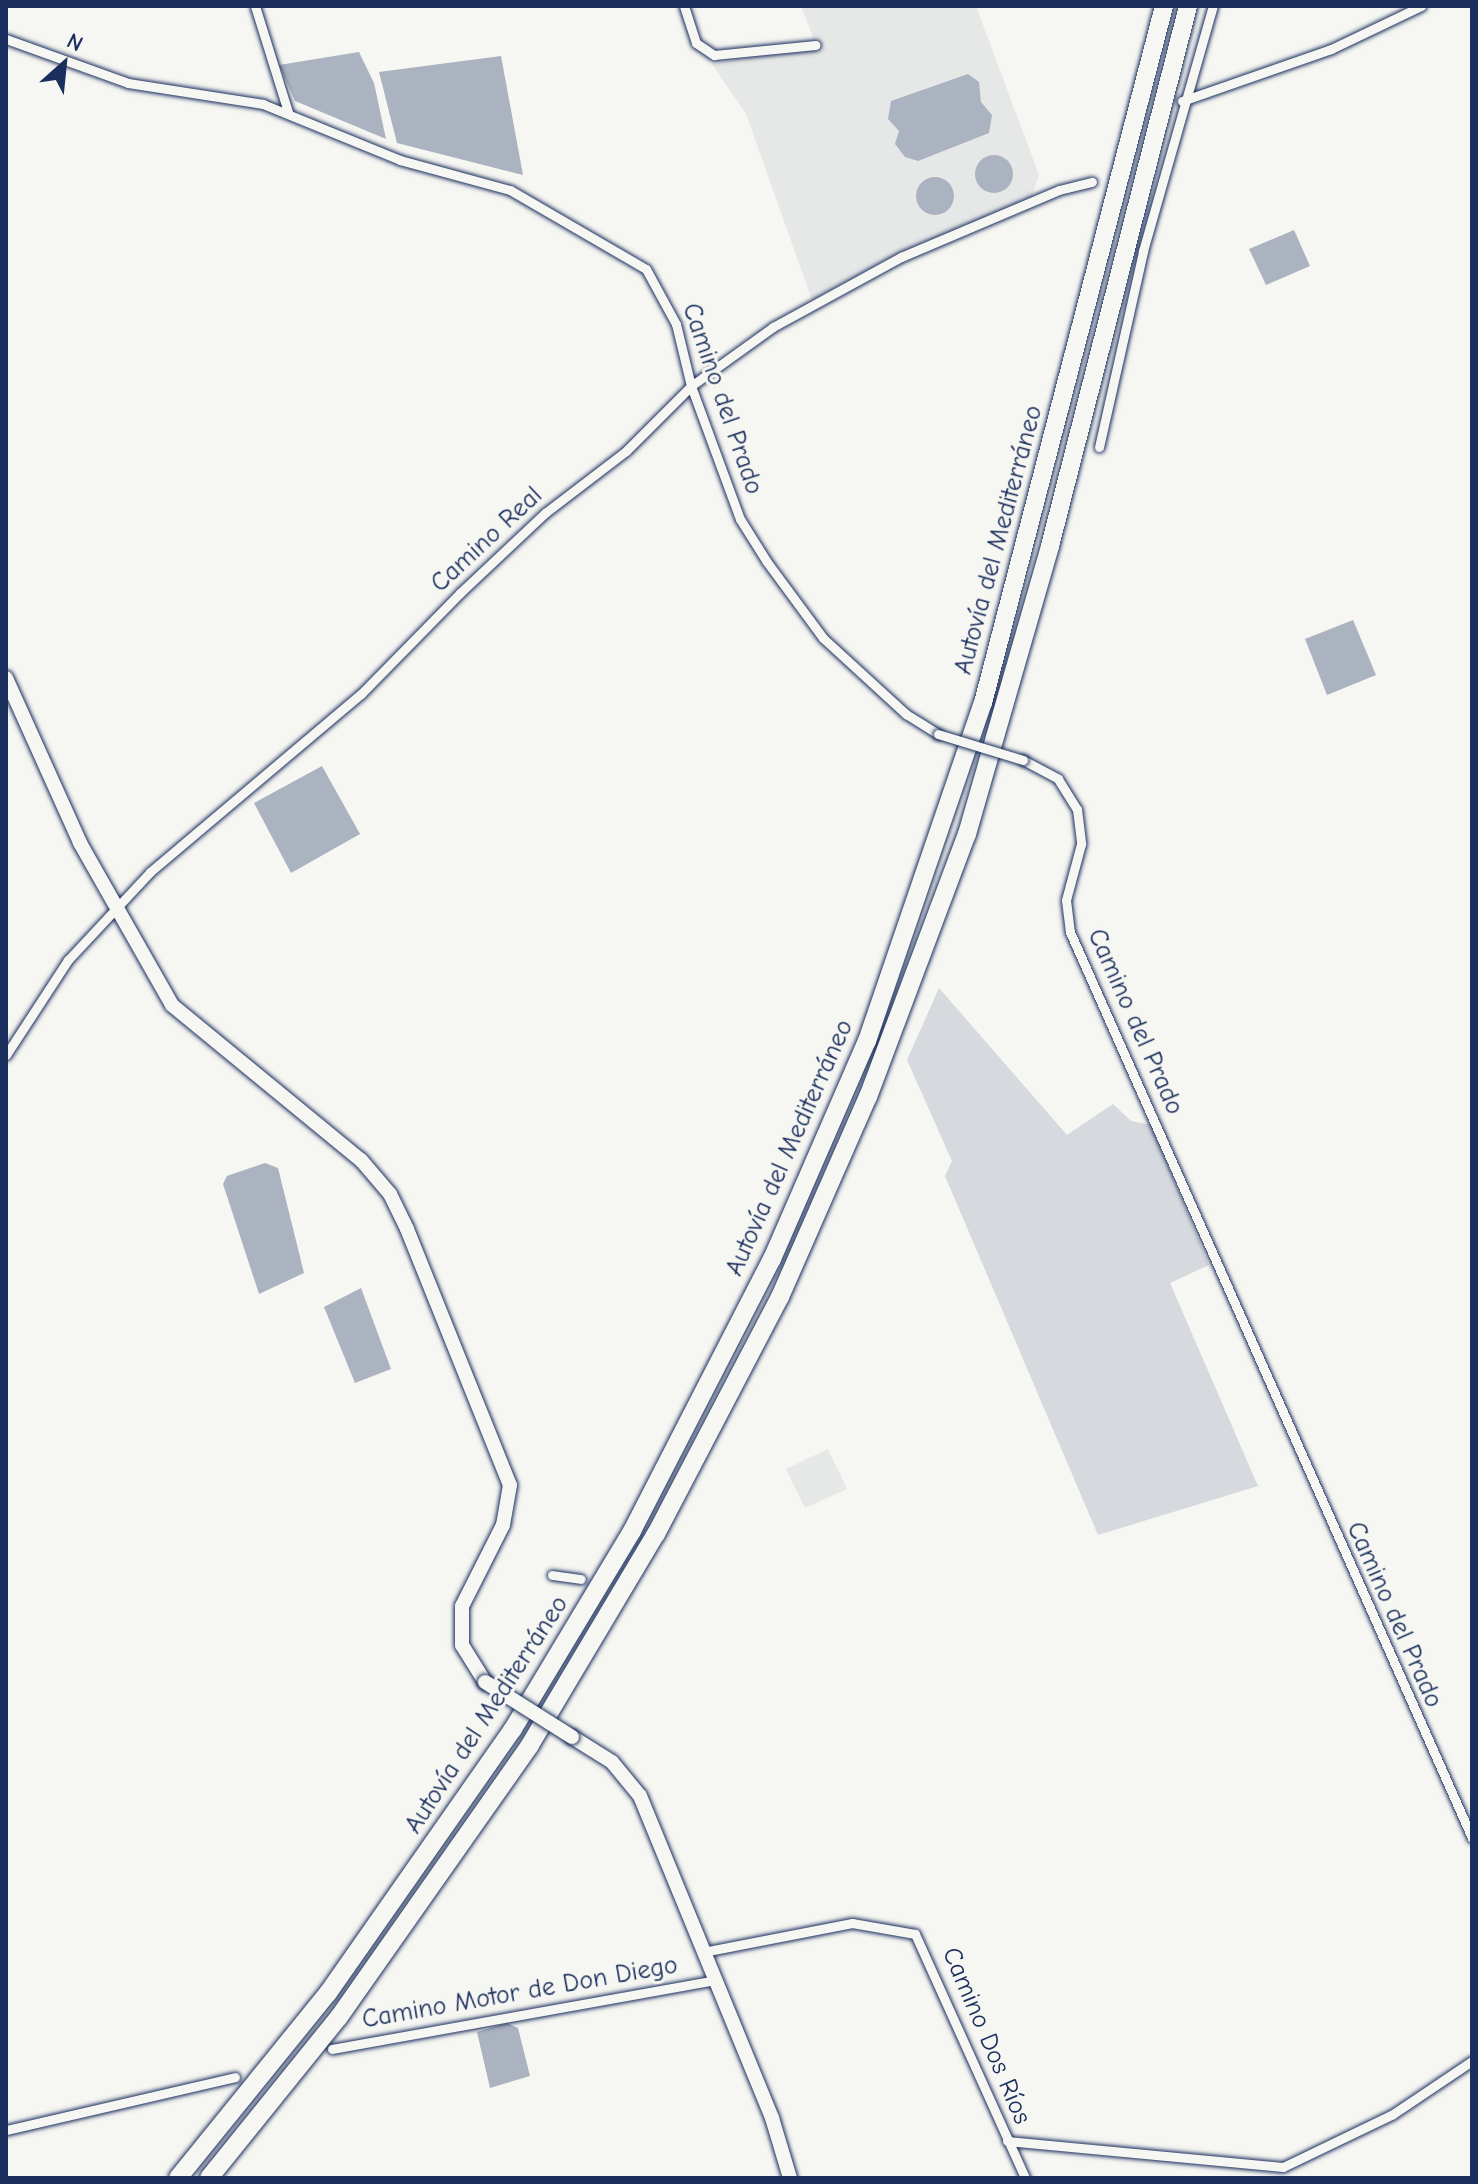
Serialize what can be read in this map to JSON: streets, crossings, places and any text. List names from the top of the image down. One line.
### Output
{"streets":{"highway":["Autovía del Mediterráneo"],"street":["Camino del Prado","Camino Real","Camino Motor de Don Diego","Camino Dos Ríos"]},"crossings":[["Camino del Prado","Camino Real"]],"north":"top right"}
